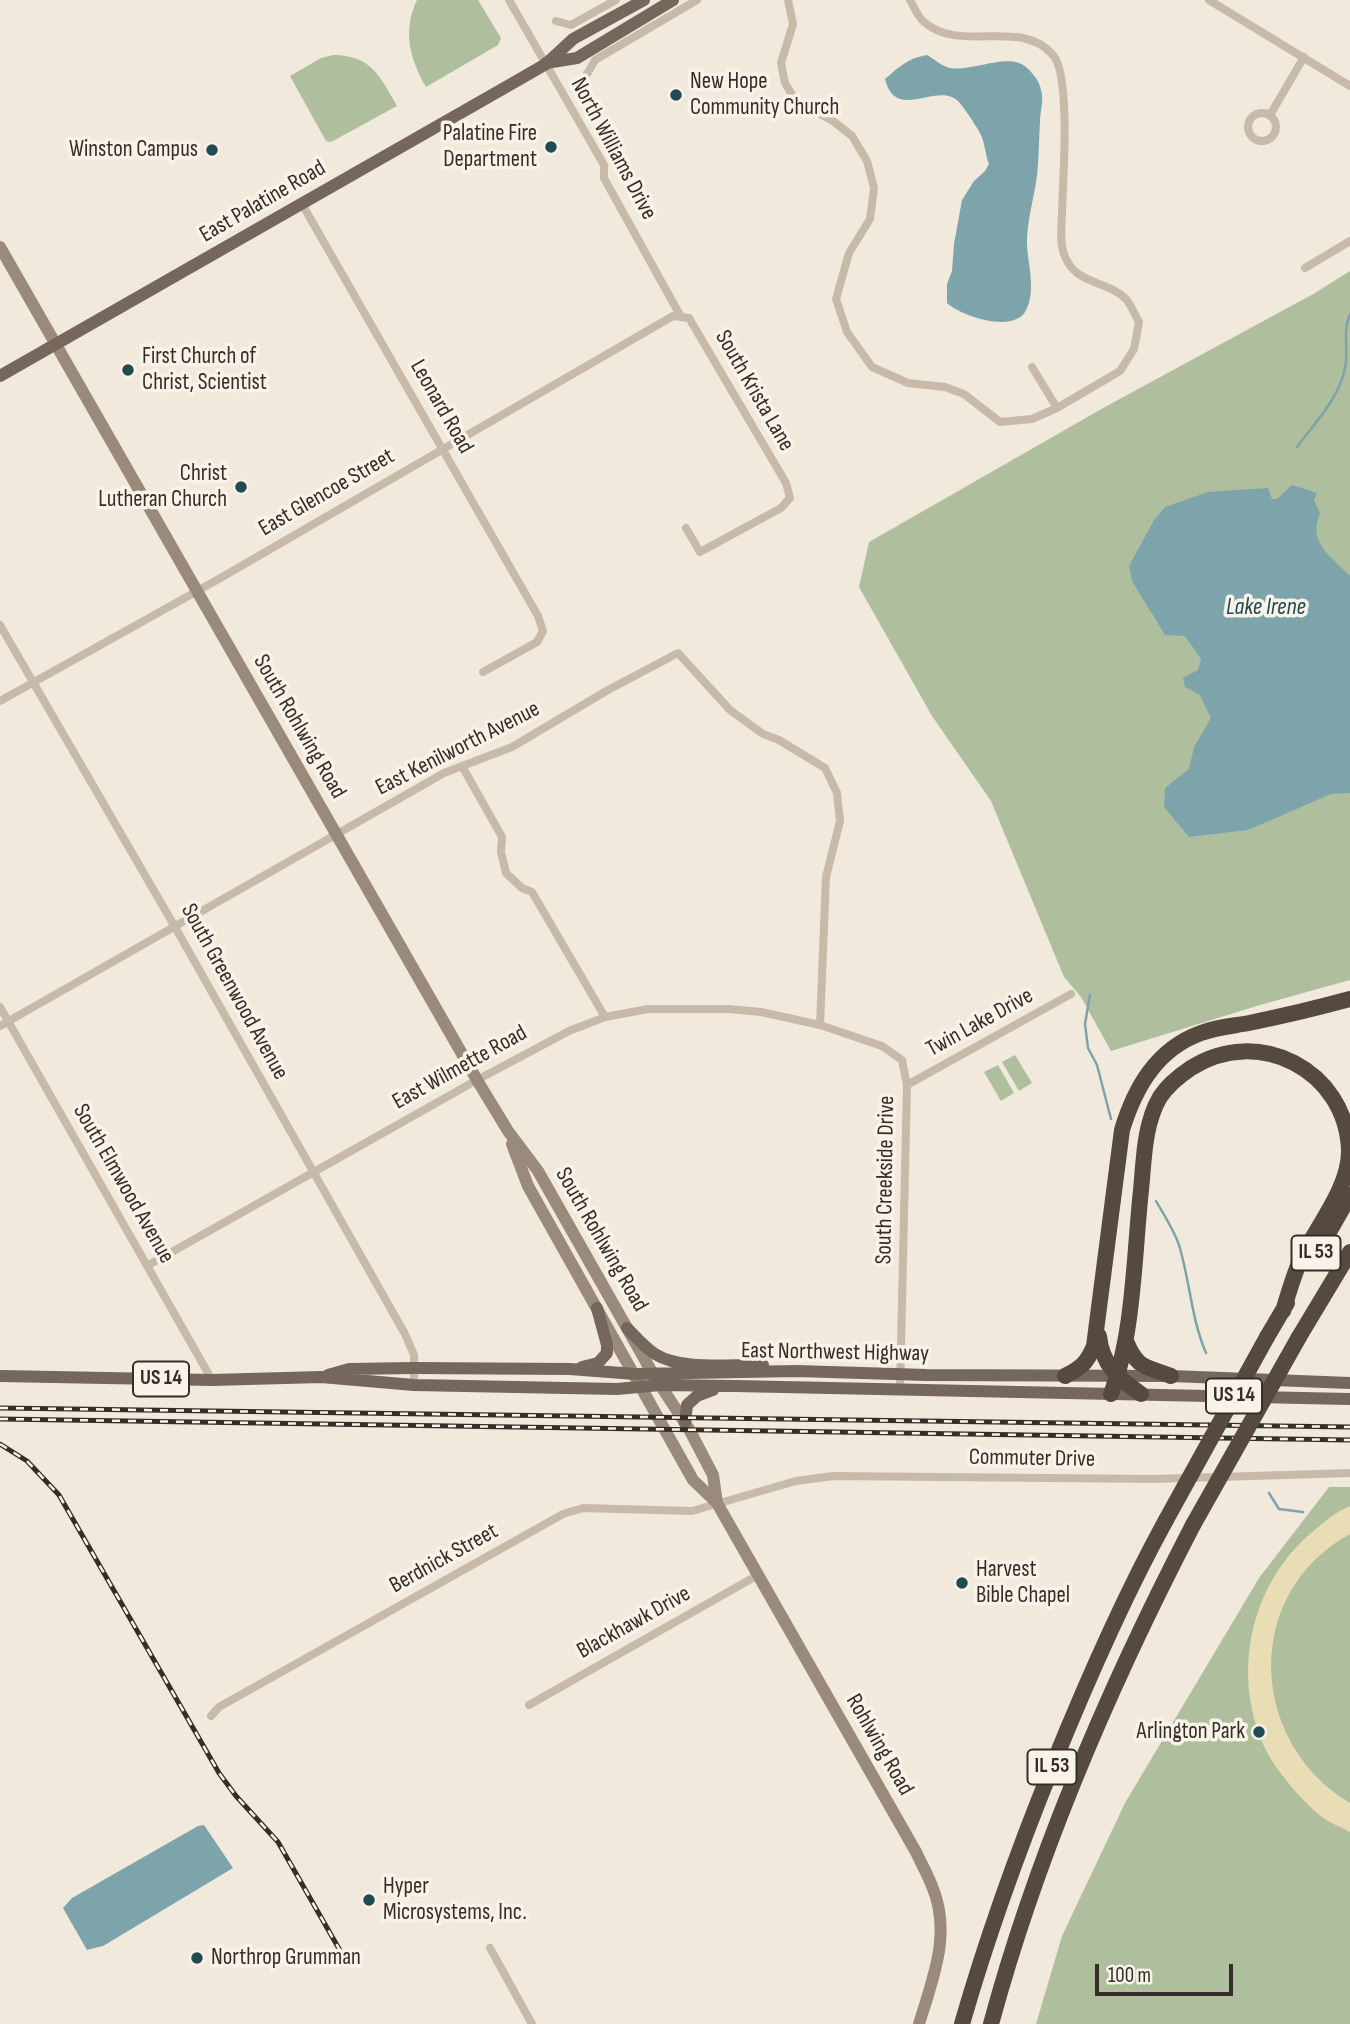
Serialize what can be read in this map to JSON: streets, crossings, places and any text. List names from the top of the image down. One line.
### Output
{"streets":{"highway":["IL 53"],"main road":["East Palatine Road","East Northwest Highway","US 14"],"street":["North Williams Drive","South Krista Lane","Leonard Road","East Glencoe Street","South Rohlwing Road","East Kenilworth Avenue","South Greenwood Avenue","Twin Lake Drive","East Wilmette Road","South Creekside Drive","South Elmwood Avenue","Commuter Drive","Berdnick Street","Blackhawk Drive","Rohlwing Road"]},"crossings":[["North Williams Drive","East Palatine Road"],["North Williams Drive","South Krista Lane"],["North Williams Drive","East Glencoe Street"],["East Palatine Road","Leonard Road"],["East Palatine Road","South Rohlwing Road"],["South Krista Lane","East Glencoe Street"],["Leonard Road","East Glencoe Street"],["East Glencoe Street","South Rohlwing Road"],["East Glencoe Street","South Greenwood Avenue"],["South Rohlwing Road","East Kenilworth Avenue"],["South Rohlwing Road","East Wilmette Road"],["South Rohlwing Road","East Northwest Highway"],["South Rohlwing Road","Rohlwing Road"],["East Kenilworth Avenue","South Greenwood Avenue"],["East Kenilworth Avenue","East Wilmette Road"],["East Kenilworth Avenue","South Creekside Drive"],["East Kenilworth Avenue","South Elmwood Avenue"],["South Greenwood Avenue","East Wilmette Road"],["South Greenwood Avenue","East Northwest Highway"],["Twin Lake Drive","South Creekside Drive"],["East Wilmette Road","South Creekside Drive"],["East Wilmette Road","South Elmwood Avenue"],["South Creekside Drive","East Northwest Highway"],["South Elmwood Avenue","East Northwest Highway"],["East Northwest Highway","Rohlwing Road"],["Commuter Drive","Berdnick Street"],["Commuter Drive","Rohlwing Road"],["Berdnick Street","Rohlwing Road"],["Blackhawk Drive","Rohlwing Road"]],"water":["Lake Irene"],"places":["New Hope Community Church","Palatine Fire Department","Winston Campus","First Church of Christ, Scientist","Christ Lutheran Church","Harvest Bible Chapel","Arlington Park","Hyper Microsystems, Inc.","Northrop Grumman"],"scale_bar":"100 m"}
